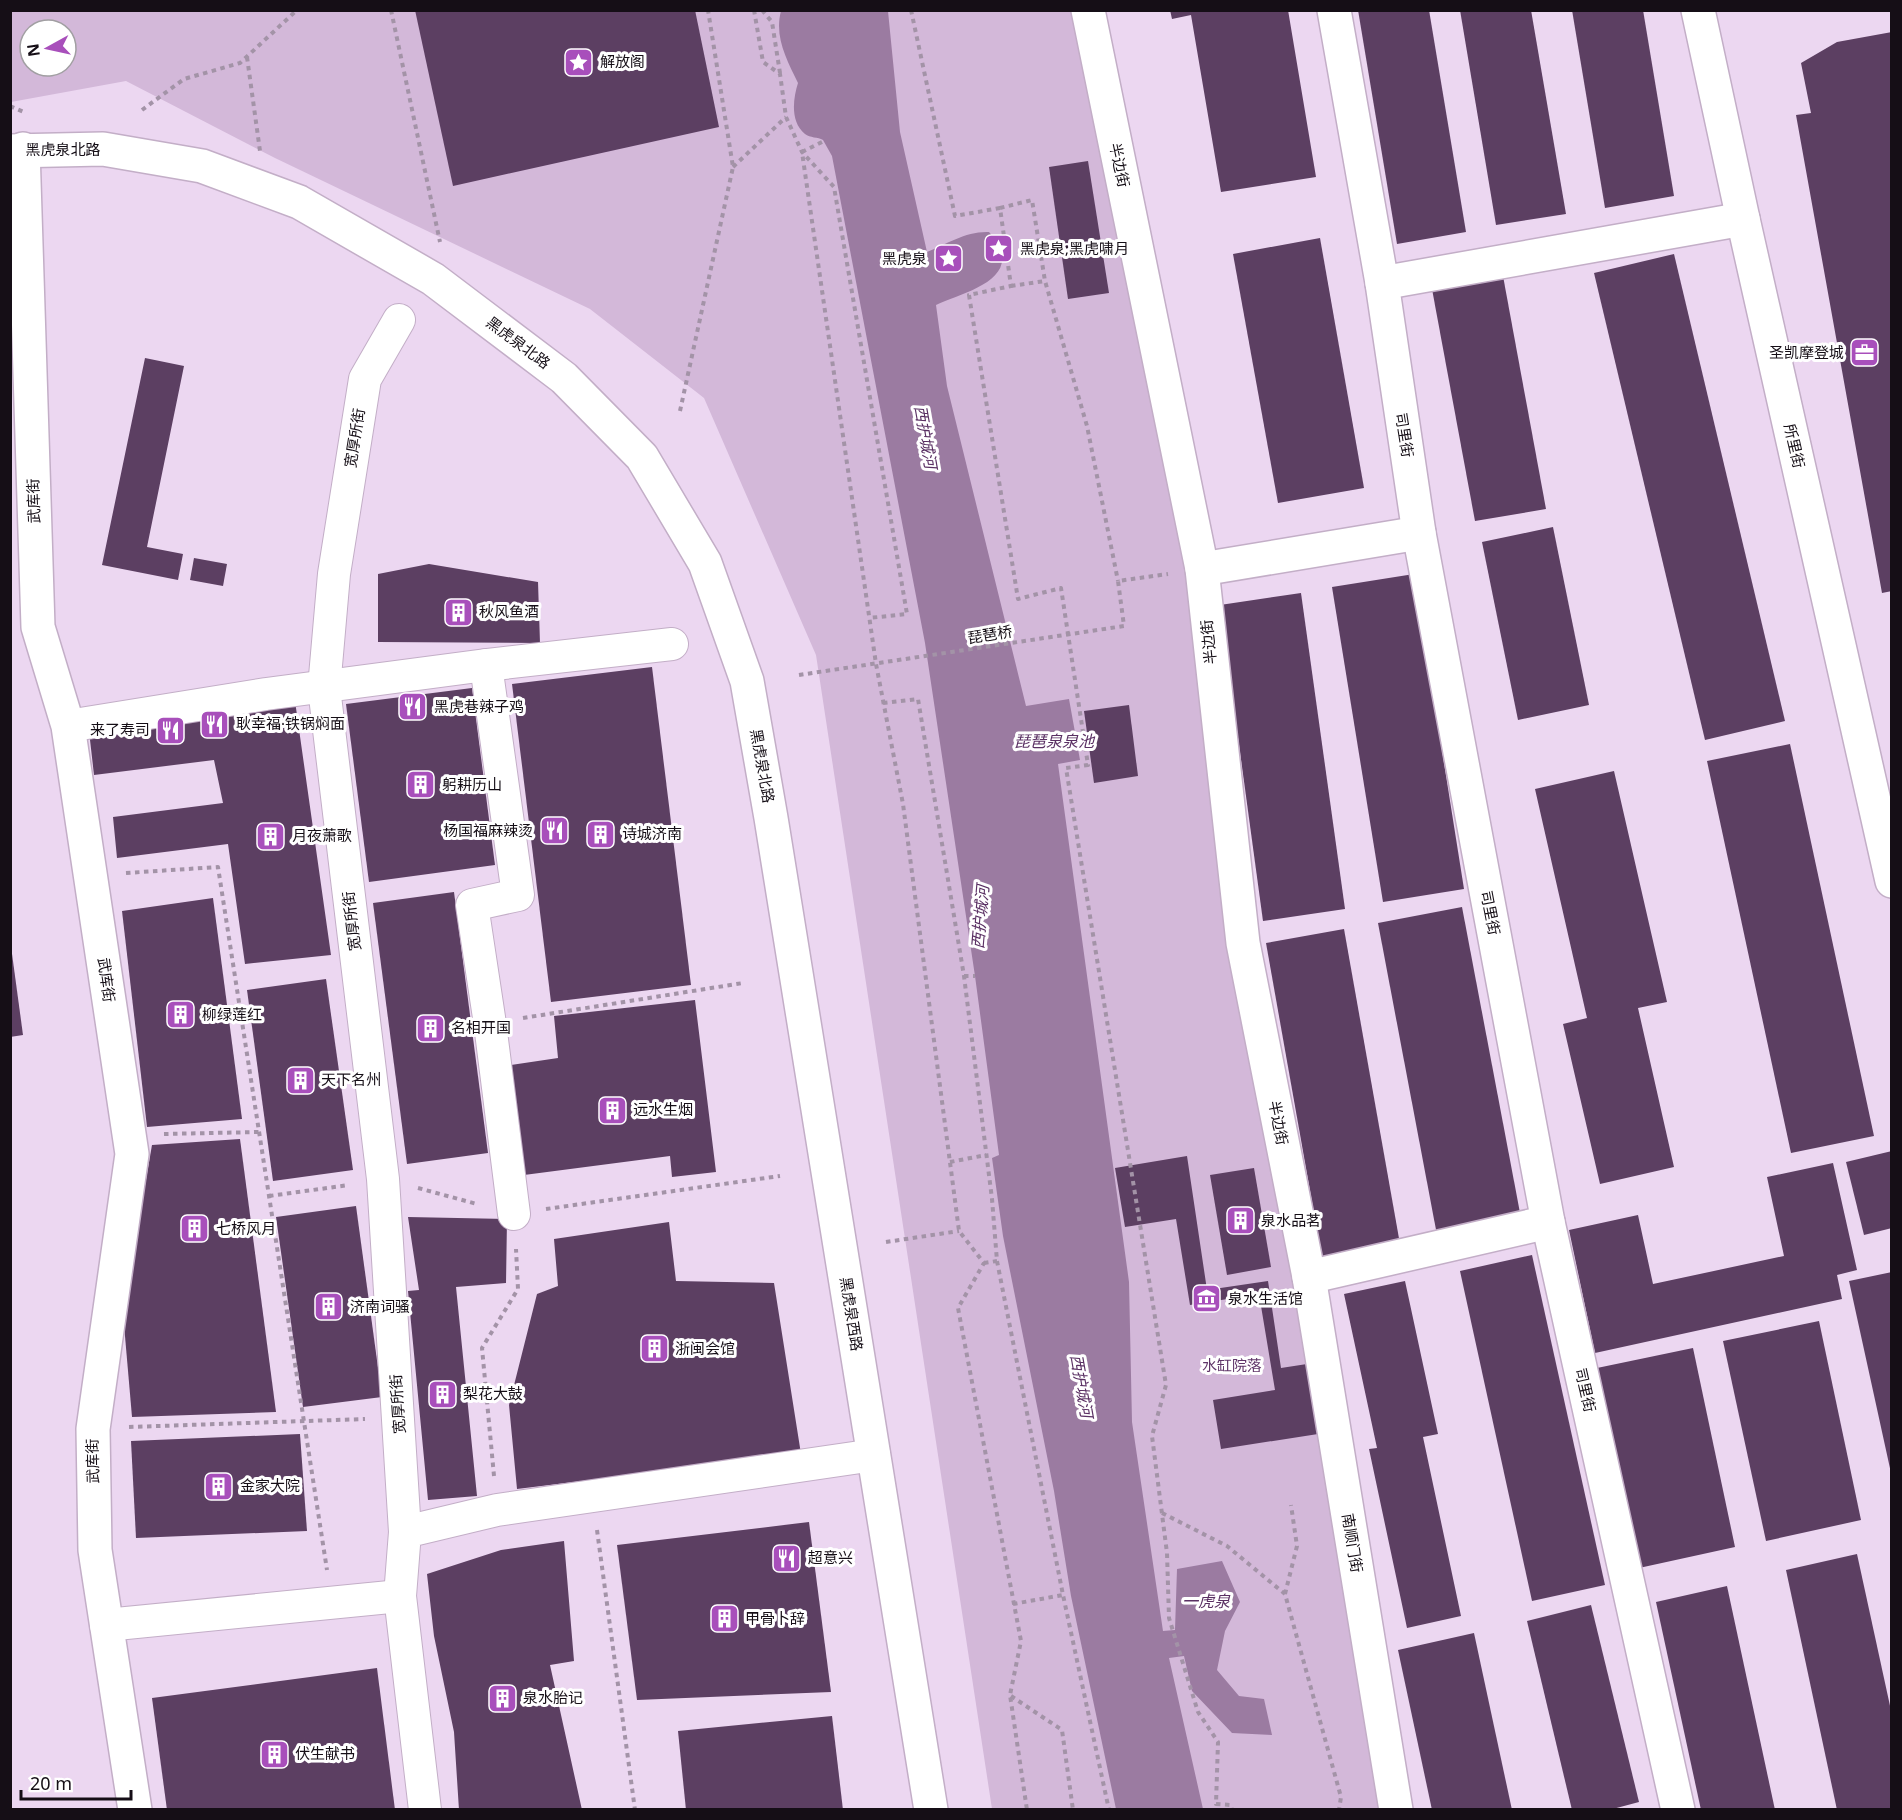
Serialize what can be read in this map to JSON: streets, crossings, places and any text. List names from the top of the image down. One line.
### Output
{"streets":{"street":["黑虎泉北路","半边街","司里街","宽厚所街","所里街","武库街","黑虎泉西路","南顺门街"],"path":["琵琶桥"]},"crossings":[["黑虎泉北路","武库街"],["黑虎泉北路","黑虎泉西路"],["半边街","南顺门街"]],"water":["西护城河","琵琶泉泉池","一虎泉"],"parks":["水缸院落"],"places":{"place":["解放阁","黑虎泉;黑虎啸月","黑虎泉"],"office":["圣凯摩登城"],"building":["秋风鱼酒","躬耕历山","诗城济南","月夜萧歌","柳绿莲红","名相开国","天下名州","远水生烟","泉水品茗","七桥风月","济南词骚","浙闽会馆","梨花大鼓","金家大院","甲骨卜辞","泉水胎记","伏生献书"],"restaurant":["黑虎巷辣子鸡","耿幸福·铁锅焖面","来了寿司","杨国福麻辣烫","超意兴"],"museum":["泉水生活馆"]},"scale_bar":"20 m","north":"left"}
